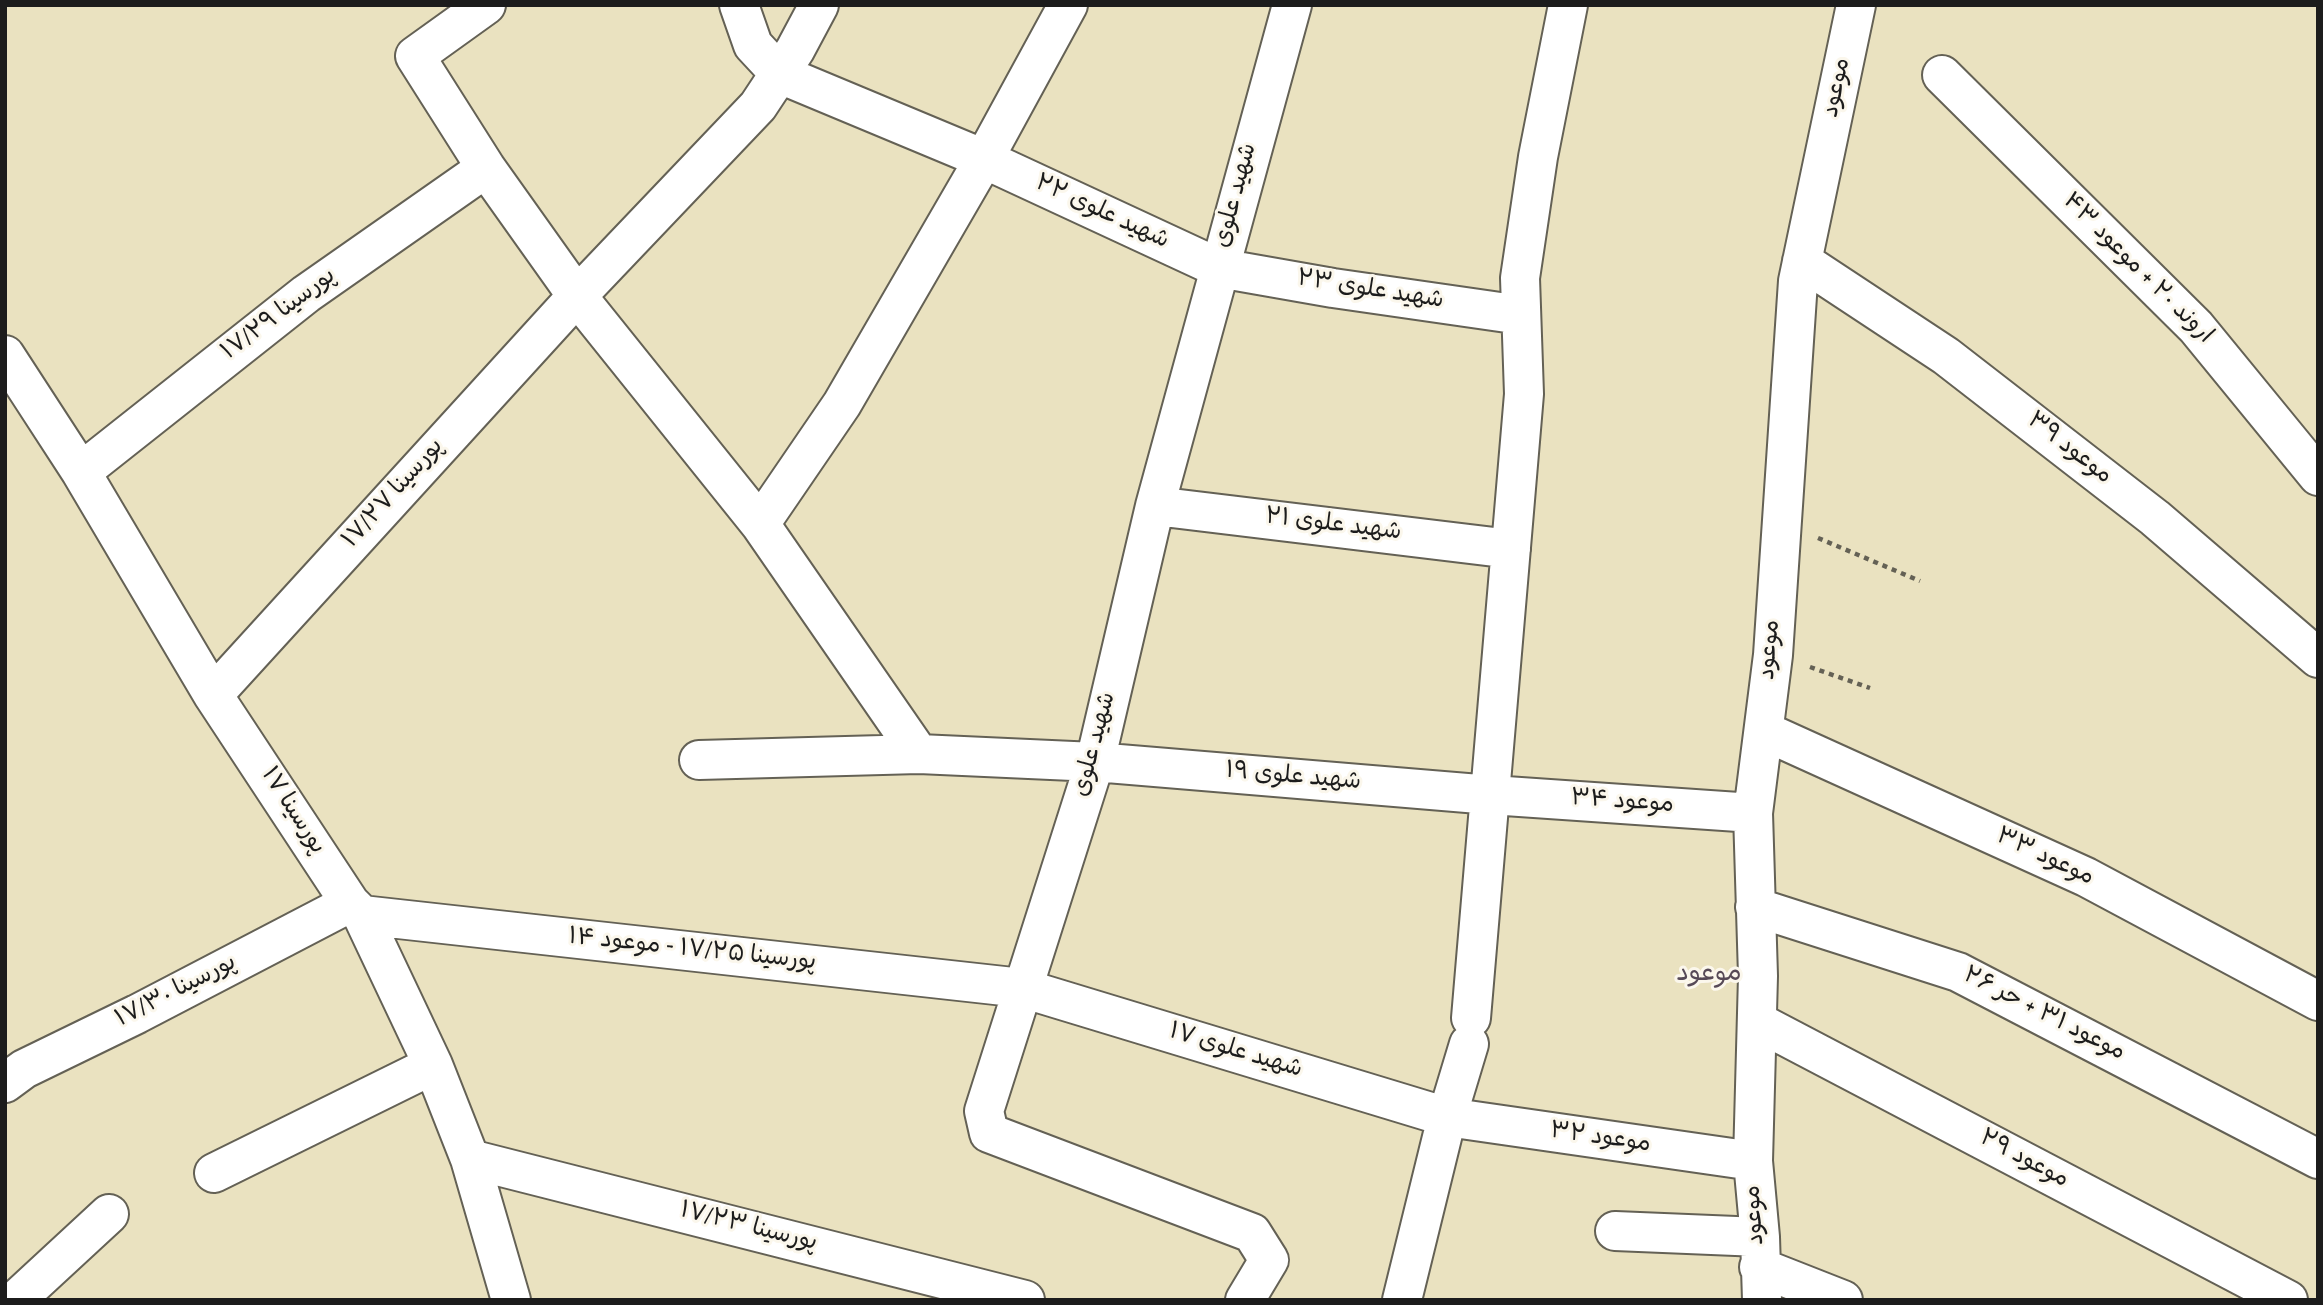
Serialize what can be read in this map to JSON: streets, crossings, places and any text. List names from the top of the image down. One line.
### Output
{"streets":{"street":["موعود","شهید علوی","شهید علوی ۲۲","اروند ۲۰ + موعود ۴۳","شهید علوی ۲۳","پورسینا ۱۷/۲۹","موعود ۳۹","پورسینا ۱۷/۲۷","شهید علوی ۲۱","شهید علوی ۱۹","موعود ۳۴","پورسینا ۱۷","موعود ۳۳","پورسینا ۱۷/۲۵ - موعود ۱۴","پورسینا ۱۷/۳۰","موعود ۳۱ + حر ۲۶","شهید علوی ۱۷","موعود ۳۲","موعود ۲۹","پورسینا ۱۷/۲۳"]},"crossings":[["موعود","موعود ۳۹"],["موعود","موعود ۳۴"],["موعود","موعود ۳۳"],["موعود","موعود ۳۱ + حر ۲۶"],["موعود","موعود ۳۲"],["موعود","موعود ۲۹"],["شهید علوی","شهید علوی ۲۲"],["شهید علوی","شهید علوی ۲۳"],["شهید علوی","شهید علوی ۲۱"],["شهید علوی","شهید علوی ۱۹"],["شهید علوی","پورسینا ۱۷/۲۵ - موعود ۱۴"],["شهید علوی","شهید علوی ۱۷"],["شهید علوی ۲۲","شهید علوی ۲۳"],["شهید علوی ۲۲","پورسینا ۱۷/۲۷"],["پورسینا ۱۷/۲۹","پورسینا ۱۷"],["پورسینا ۱۷/۲۷","پورسینا ۱۷"],["شهید علوی ۱۹","موعود ۳۴"],["پورسینا ۱۷","پورسینا ۱۷/۲۵ - موعود ۱۴"],["پورسینا ۱۷","پورسینا ۱۷/۳۰"],["پورسینا ۱۷","پورسینا ۱۷/۲۳"],["پورسینا ۱۷/۲۵ - موعود ۱۴","پورسینا ۱۷/۳۰"],["پورسینا ۱۷/۲۵ - موعود ۱۴","شهید علوی ۱۷"],["شهید علوی ۱۷","موعود ۳۲"]],"districts":["موعود"]}
